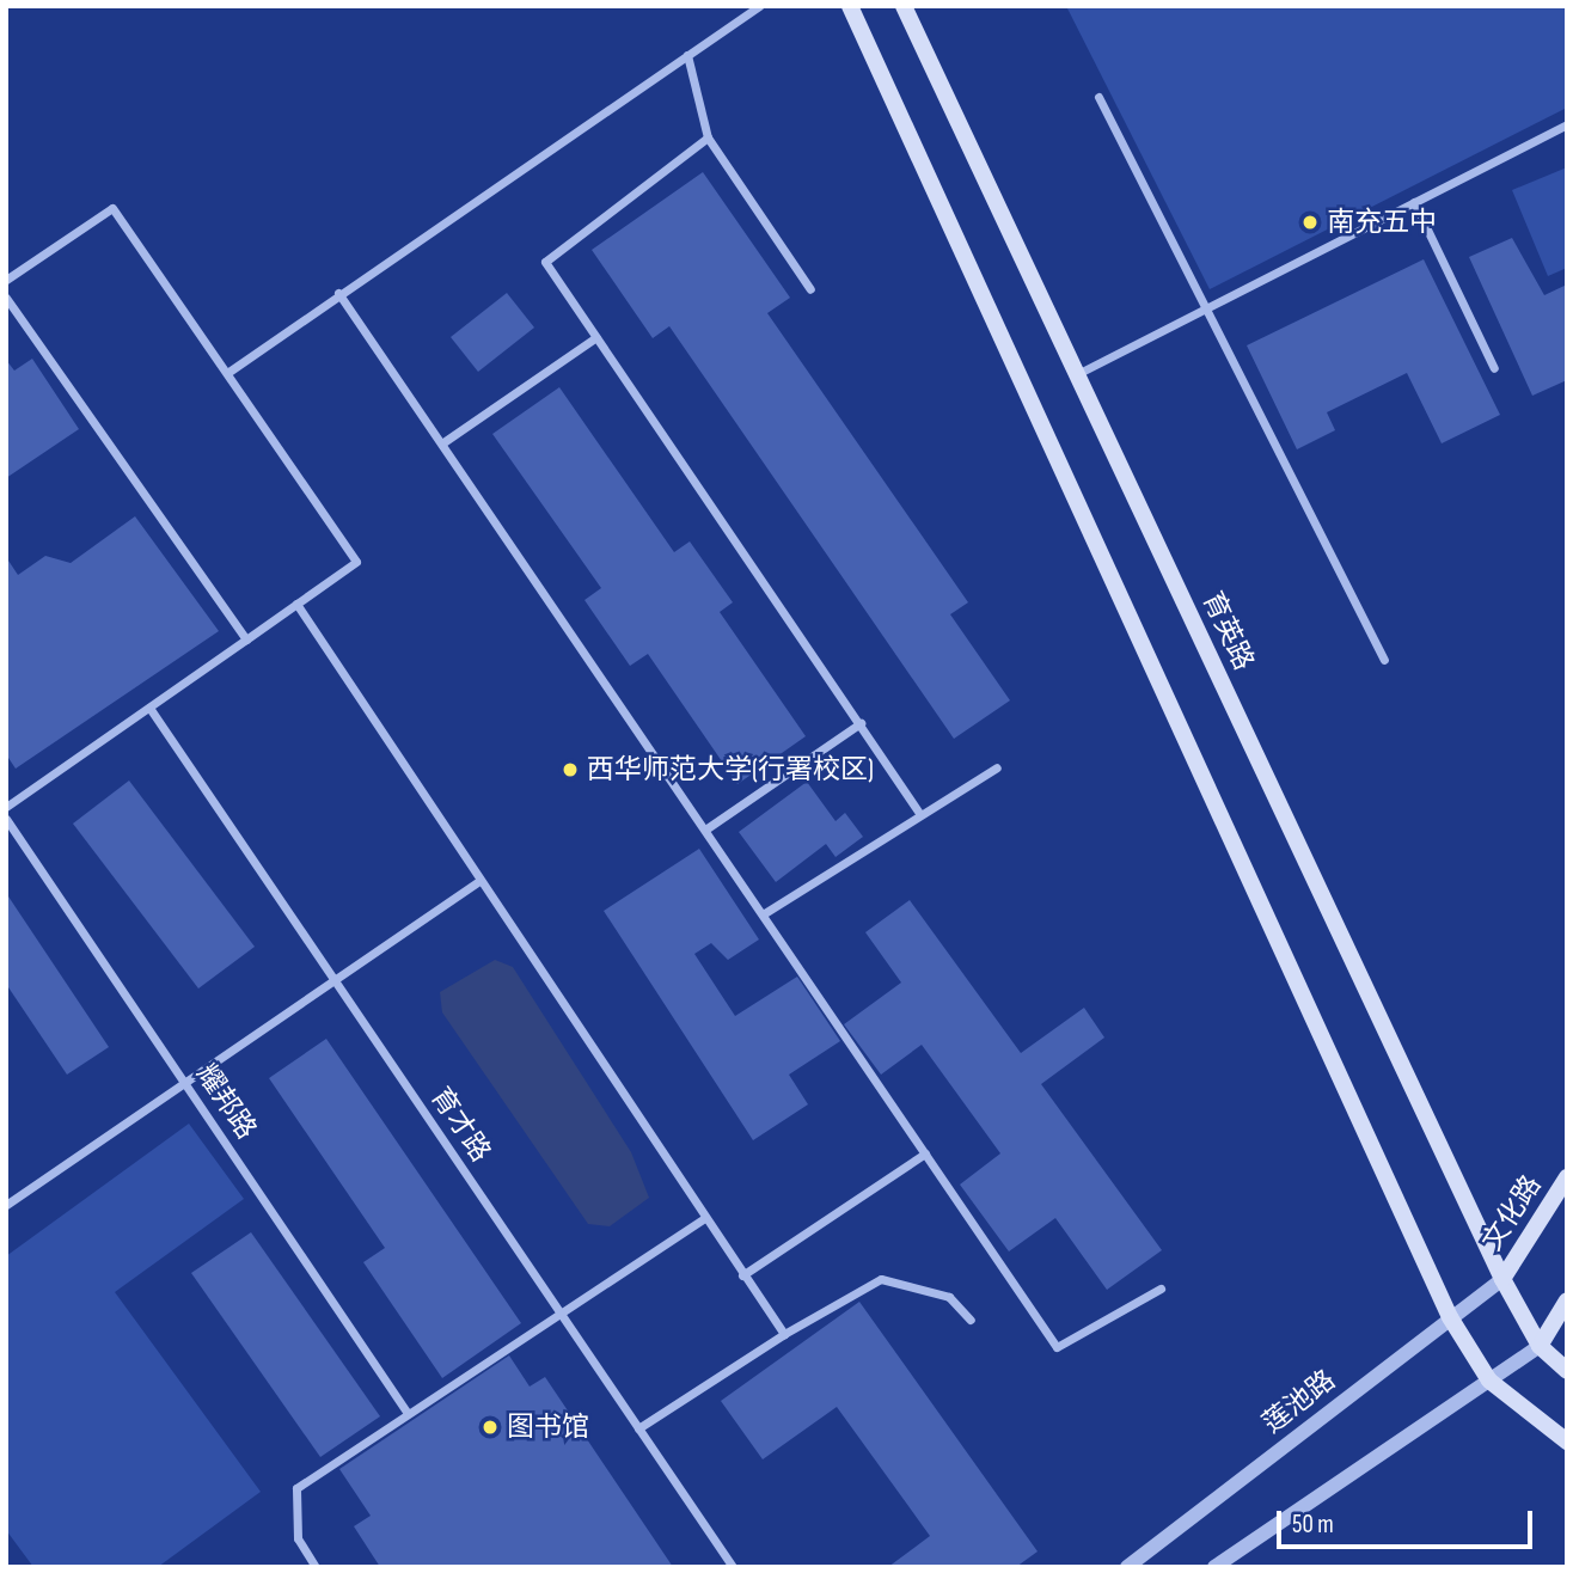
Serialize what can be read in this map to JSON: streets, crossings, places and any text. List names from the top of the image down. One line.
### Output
{"streets":{"main road":["育英路","文化路"],"street":["耀邦路","育才路","莲池路"]},"crossings":[["育英路","文化路"],["育英路","莲池路"],["文化路","莲池路"]],"places":["南充五中","西华师范大学(行署校区)","图书馆"],"scale_bar":"50 m"}
